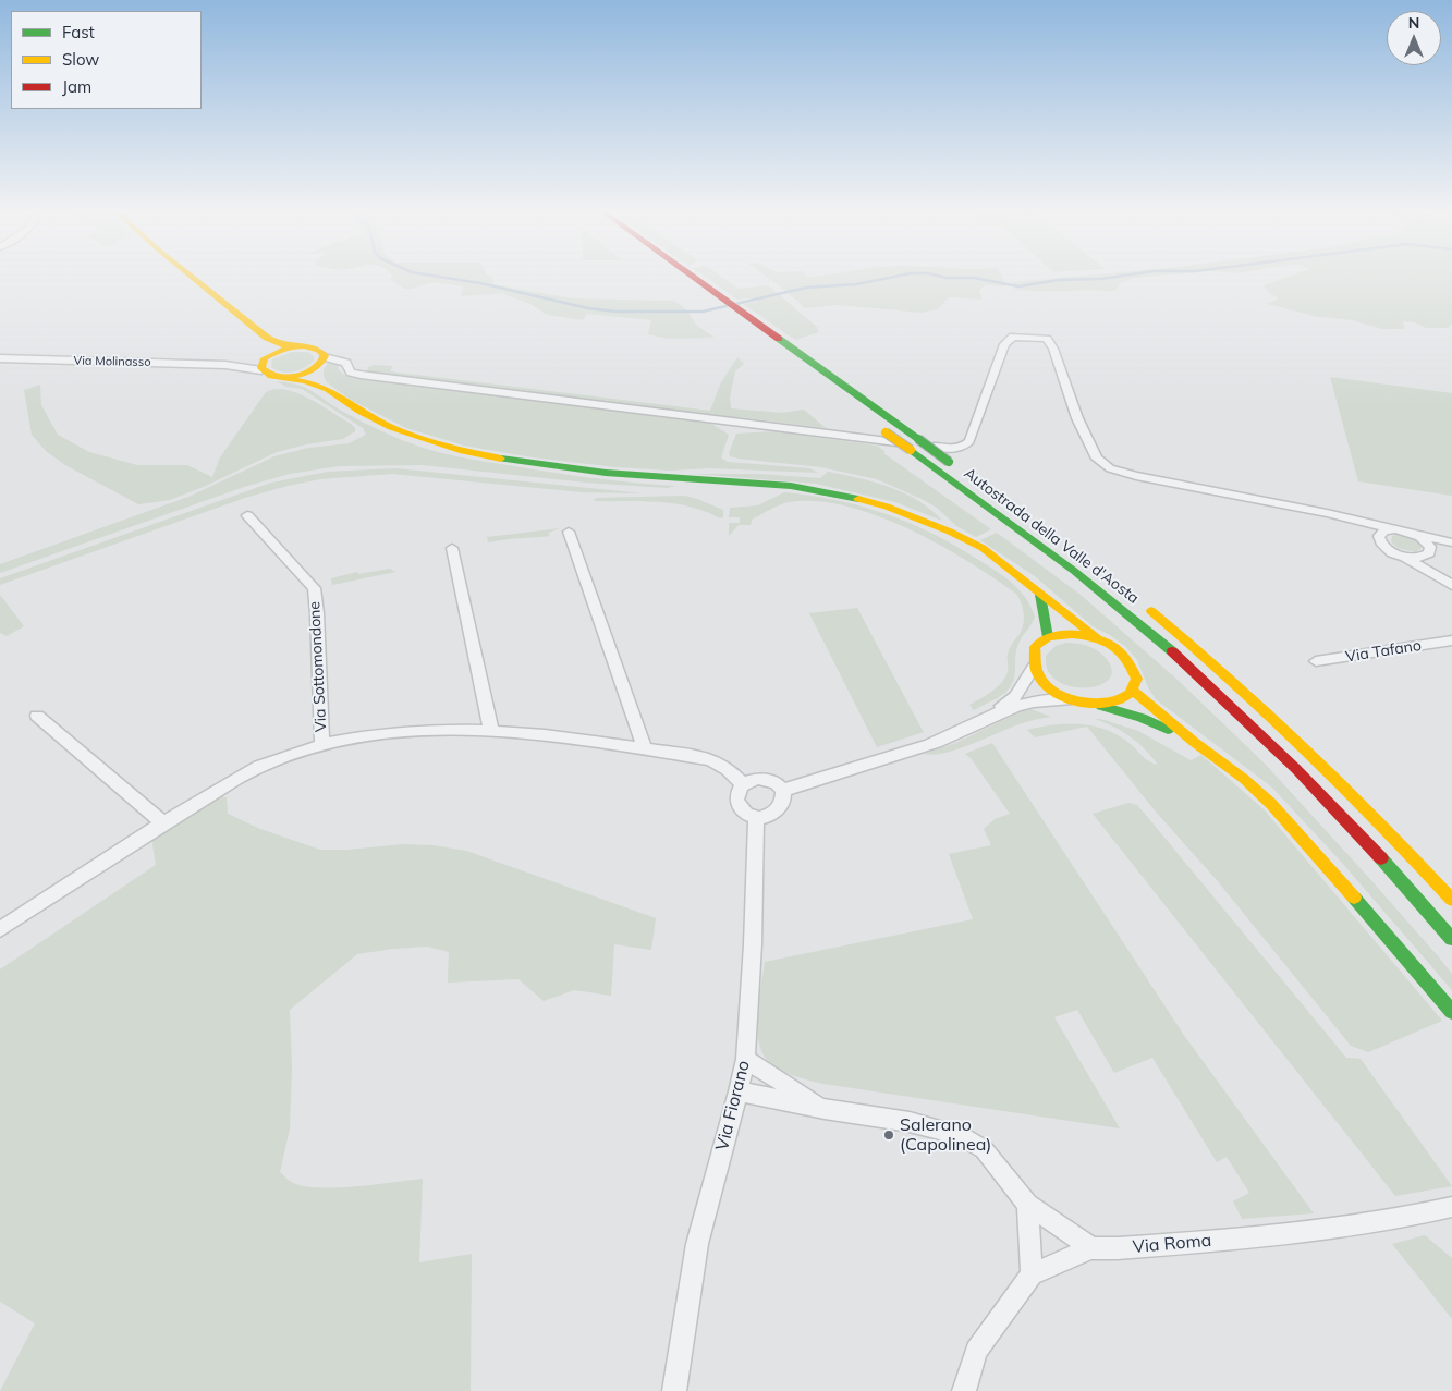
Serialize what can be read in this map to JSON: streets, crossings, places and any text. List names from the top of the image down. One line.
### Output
{"streets":{"main road":["Autostrada della Valle d'Aosta"],"street":["Via Molinasso","Via Tafano","Via Sottomondone","Via Fiorano","Via Roma"]},"crossings":[["Via Sottomondone","Via Fiorano"]],"places":["Salerano (Capolinea)"],"legend":["Fast","Slow","Jam"],"north":"top"}
